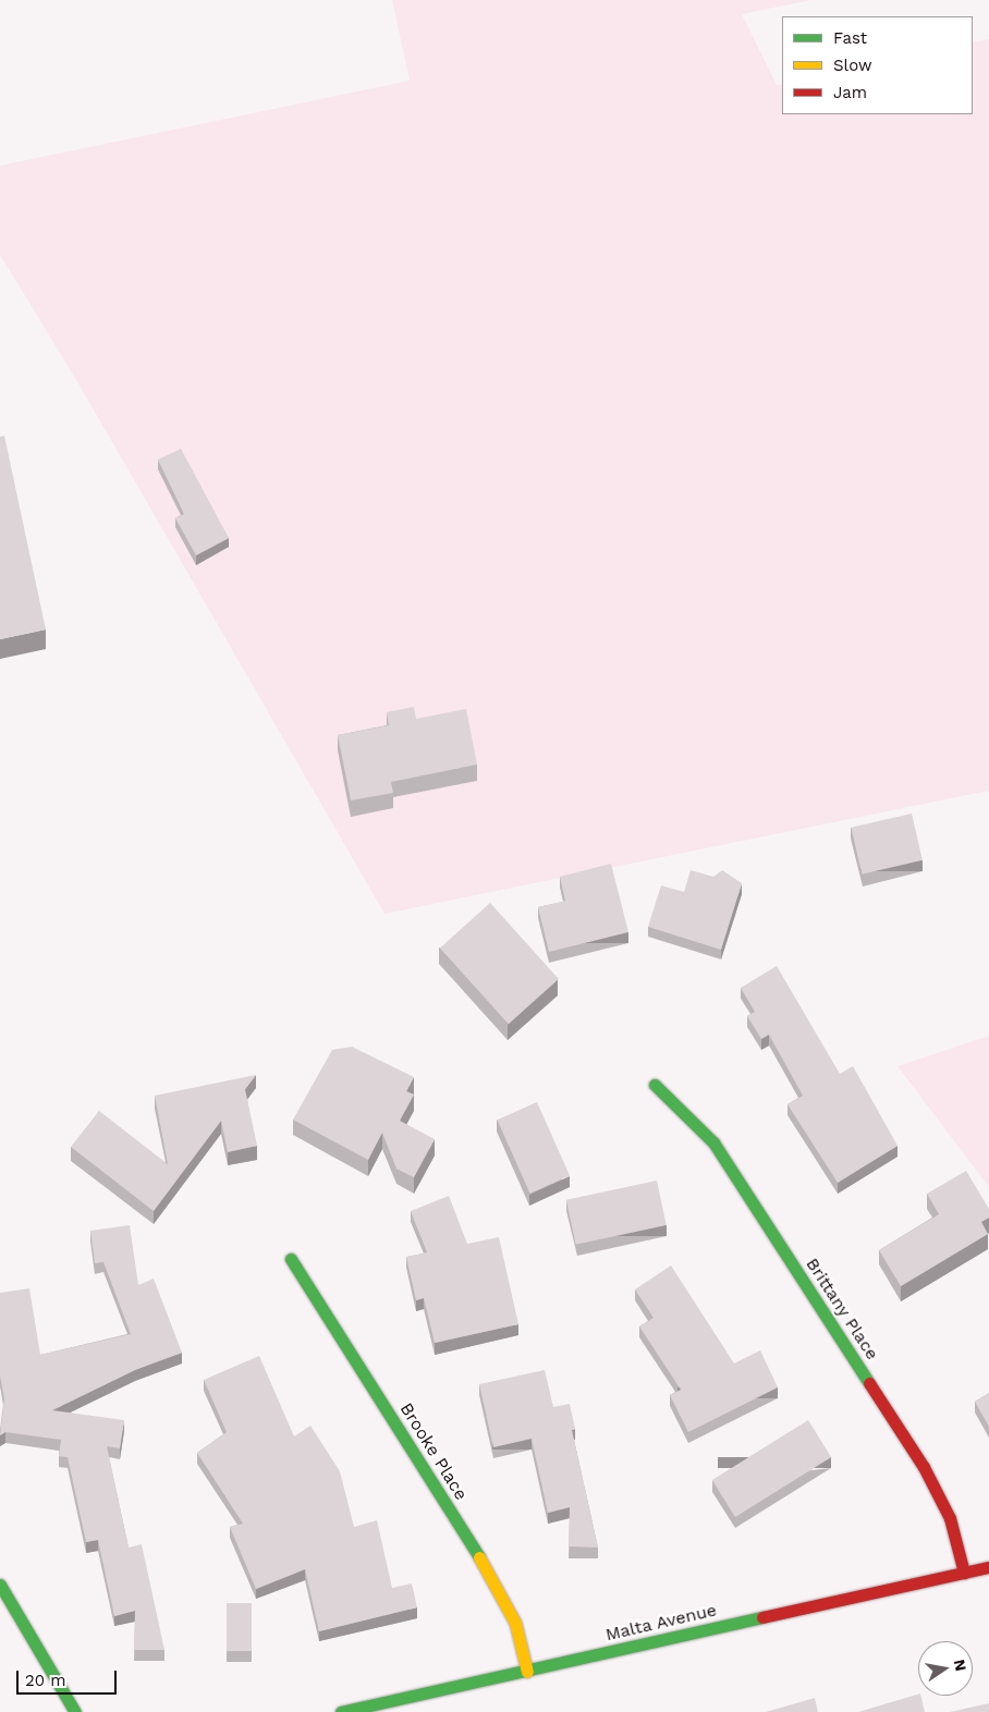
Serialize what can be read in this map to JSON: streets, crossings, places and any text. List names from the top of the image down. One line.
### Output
{"streets":{"street":["Brittany Place","Brooke Place","Malta Avenue"]},"crossings":[["Brittany Place","Malta Avenue"],["Brooke Place","Malta Avenue"]],"legend":["Fast","Slow","Jam"],"scale_bar":"20 m","north":"right"}
